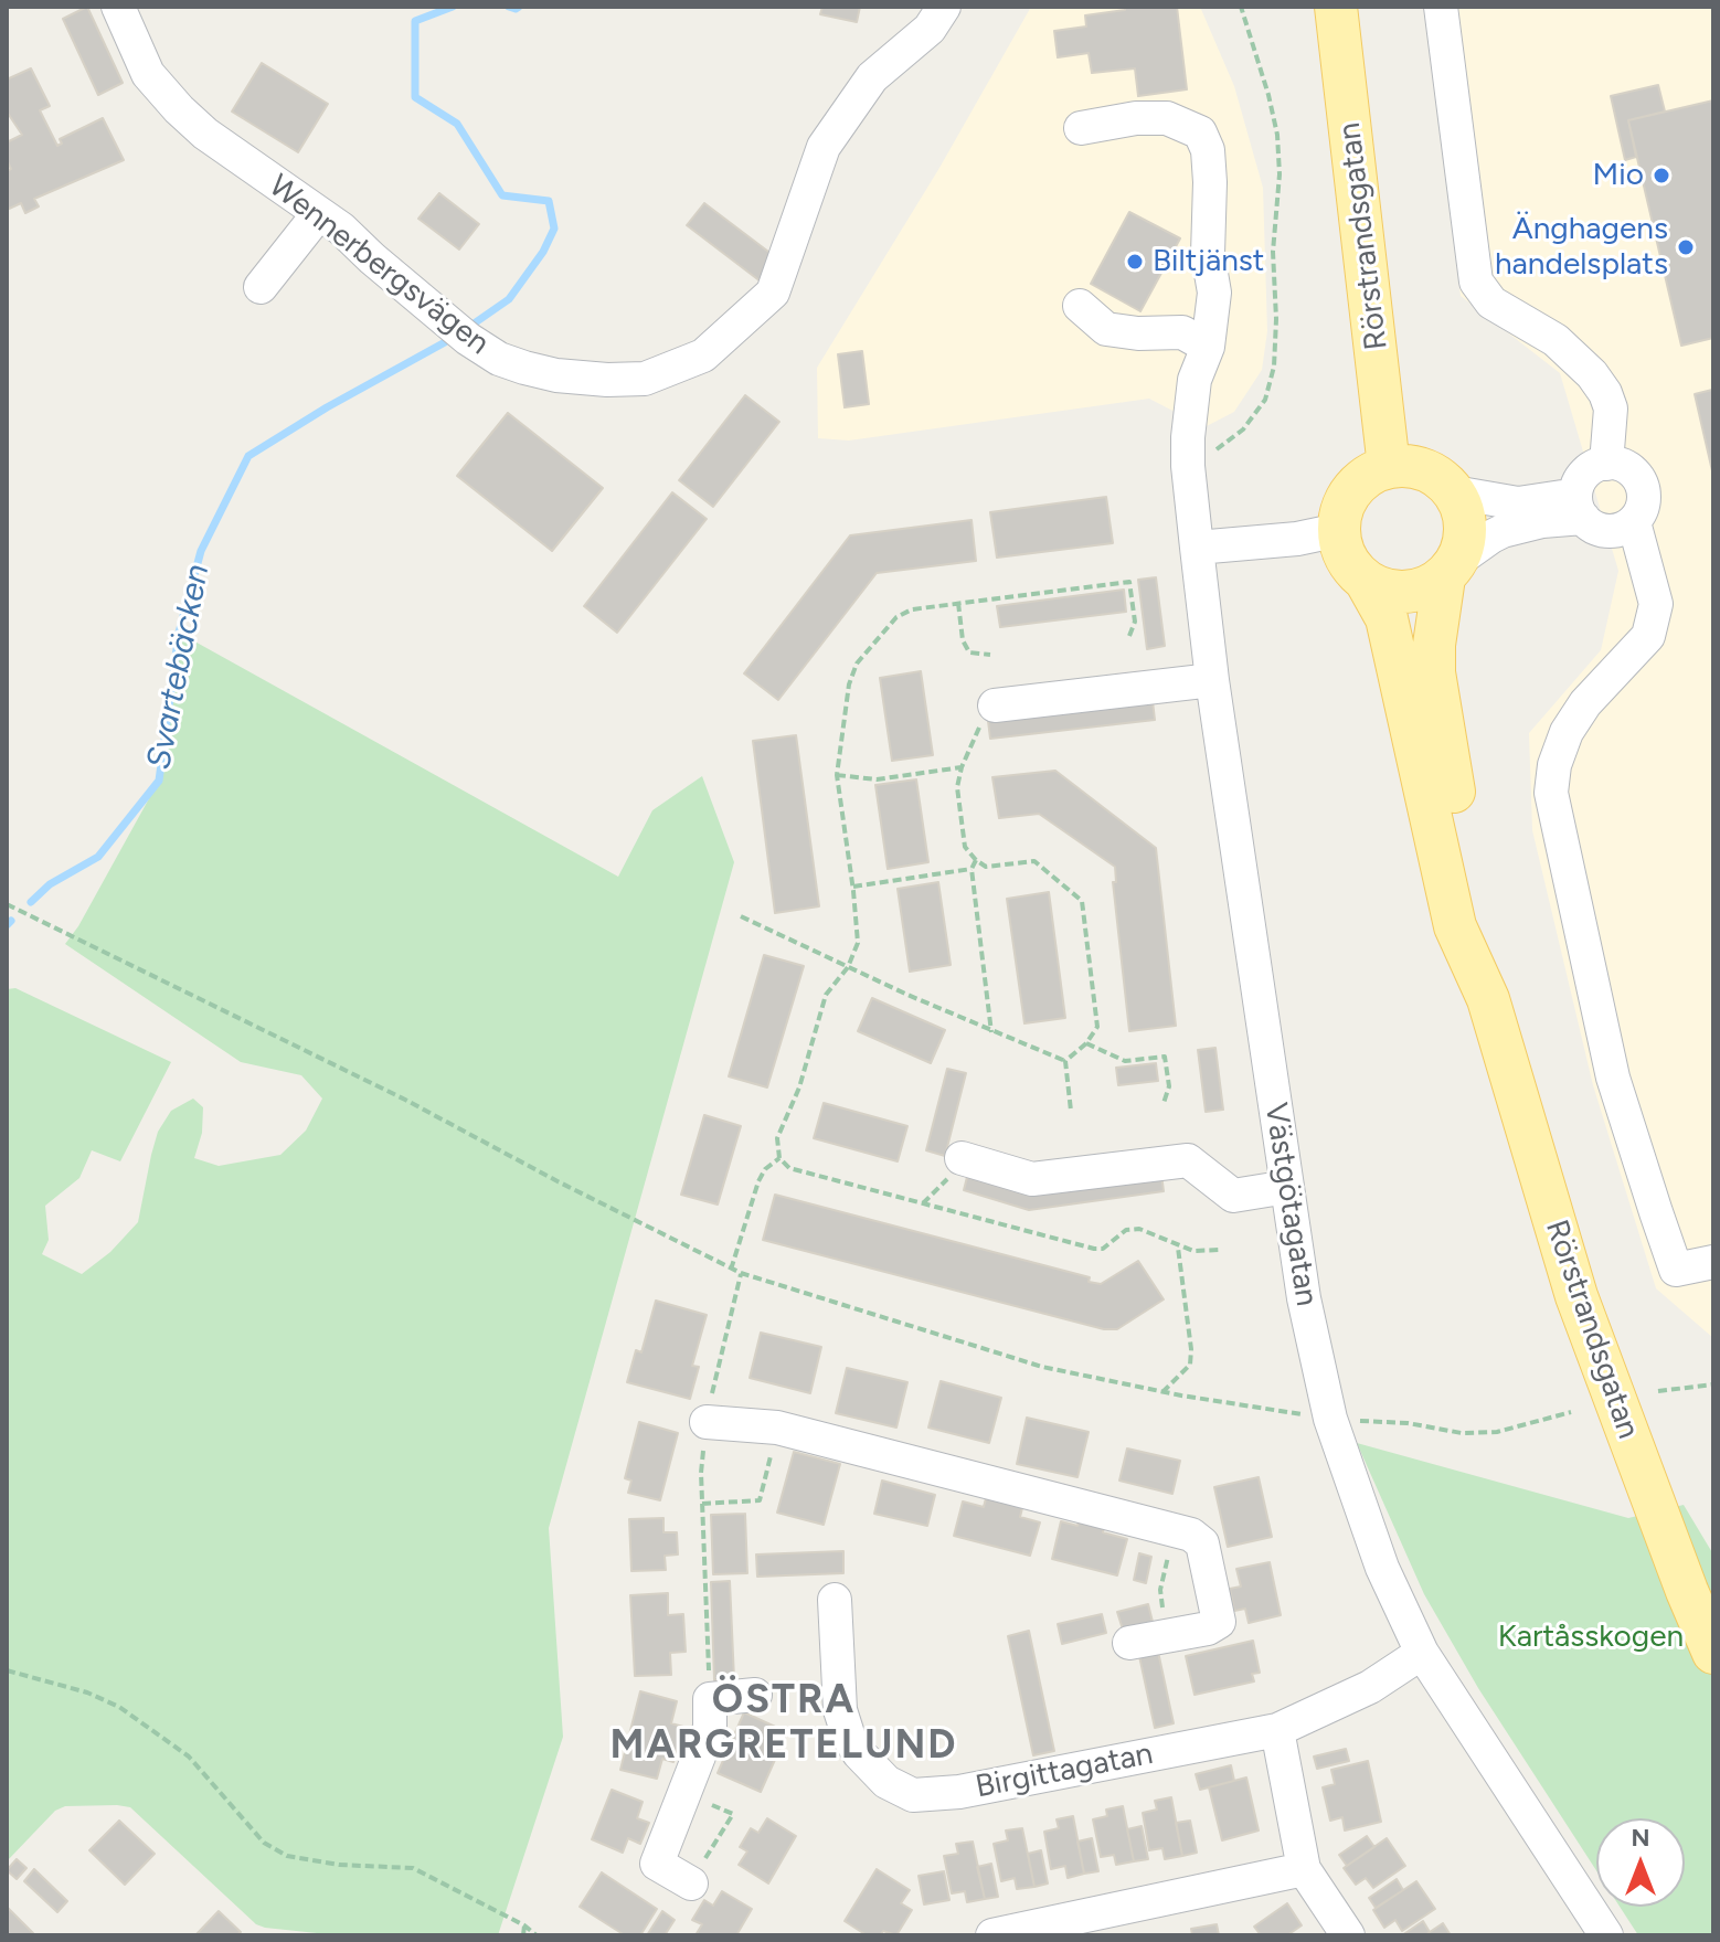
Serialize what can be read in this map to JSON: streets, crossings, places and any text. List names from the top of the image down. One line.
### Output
{"streets":{"main road":["Rörstrandsgatan"],"street":["Wennerbergsvägen","Västgötagatan","Birgittagatan"]},"crossings":[["Västgötagatan","Birgittagatan"]],"districts":["ÖSTRA MARGRETELUND"],"water":["Svartebäcken"],"parks":["Kartåsskogen"],"places":["Mio","Änghagens handelsplats","Biltjänst"],"north":"top"}
